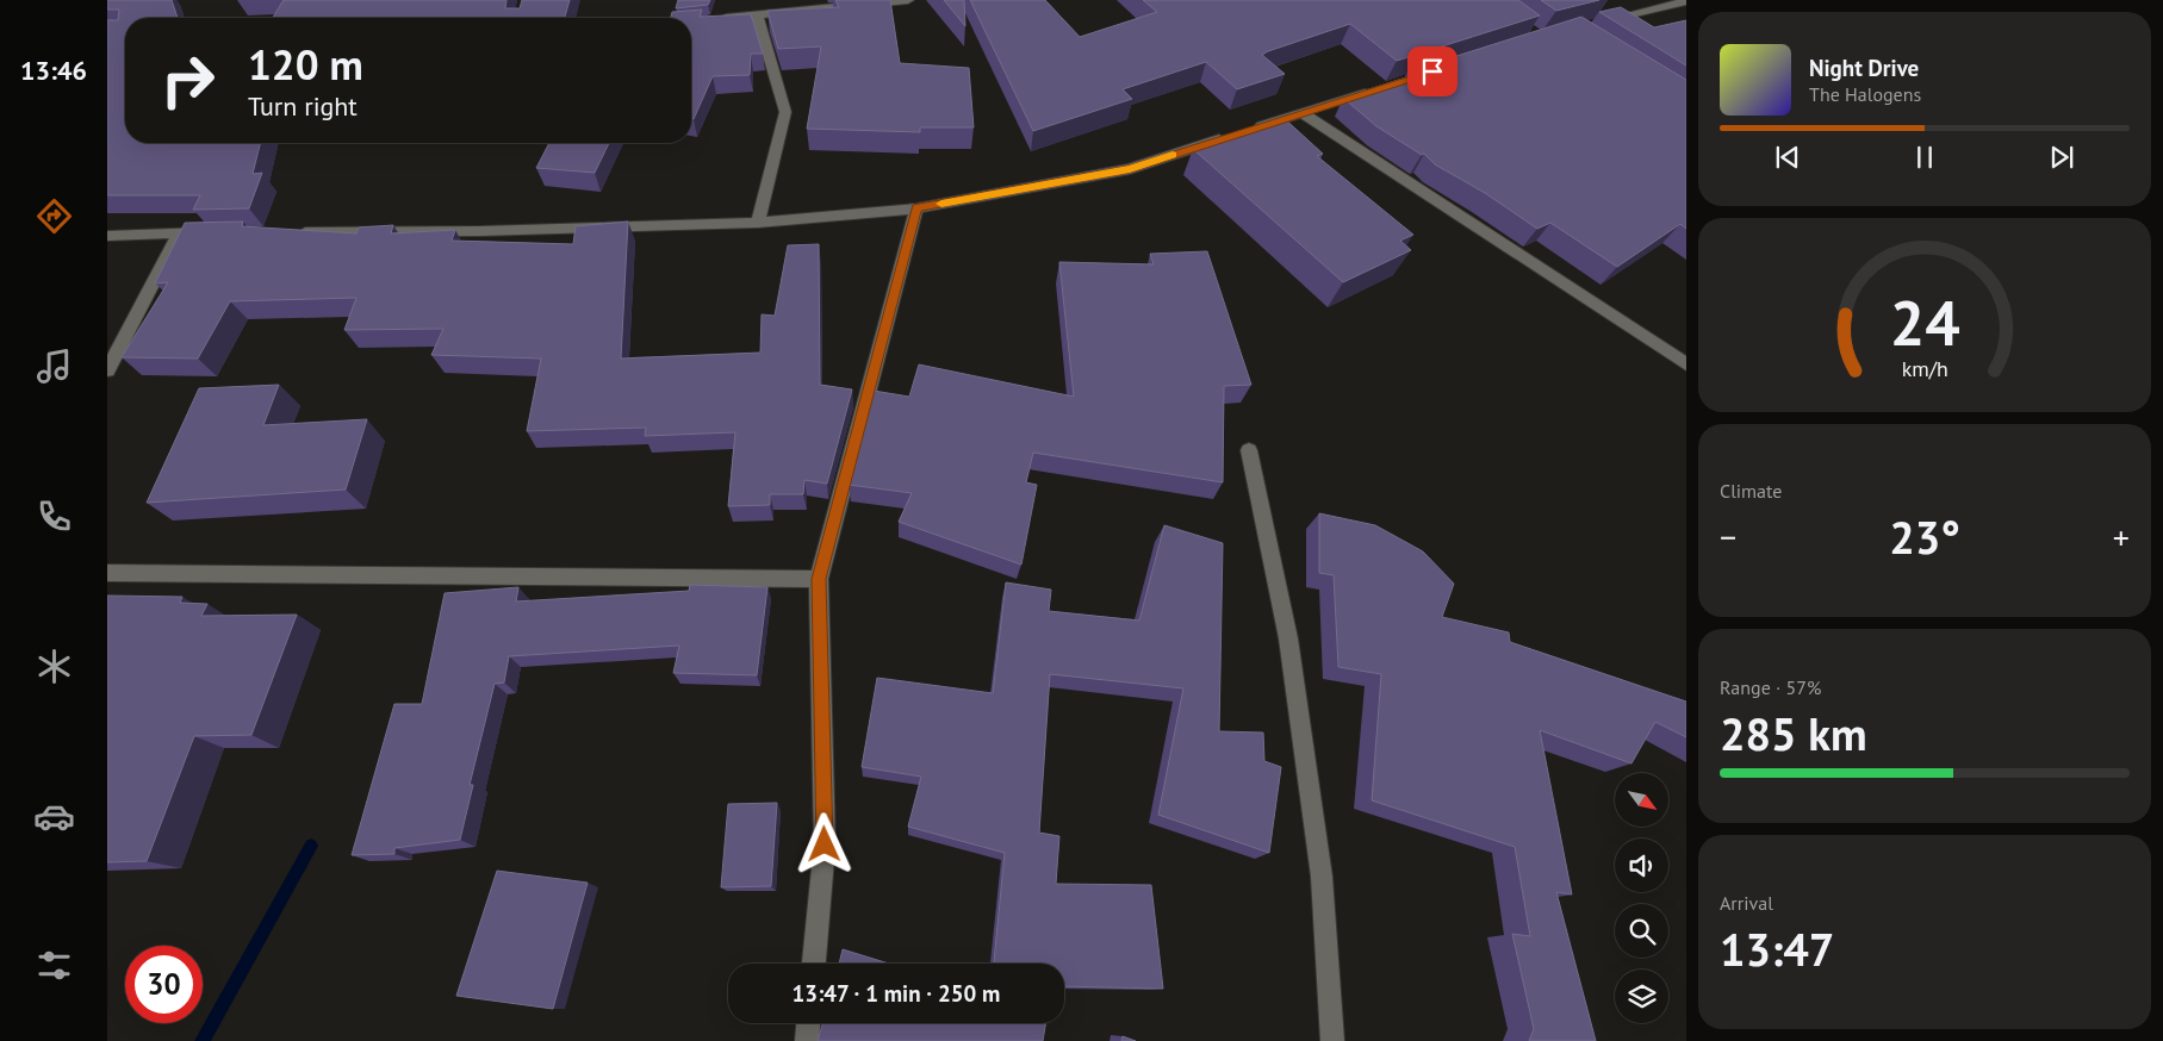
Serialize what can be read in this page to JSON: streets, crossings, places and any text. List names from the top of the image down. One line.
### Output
{"north":"bottom right","page":{"tabs":"13:46","turn":["120 m","Turn right"],"song":["Night Drive","The Halogens"],"tile":["Climate",["Range · 57%","285 km"],["Arrival","13:47"]],"heat":["−","23°","+"],"limit":"30","trip":"13:47 · 1 min · 250 m","gauge":["24","km/h"]}}
